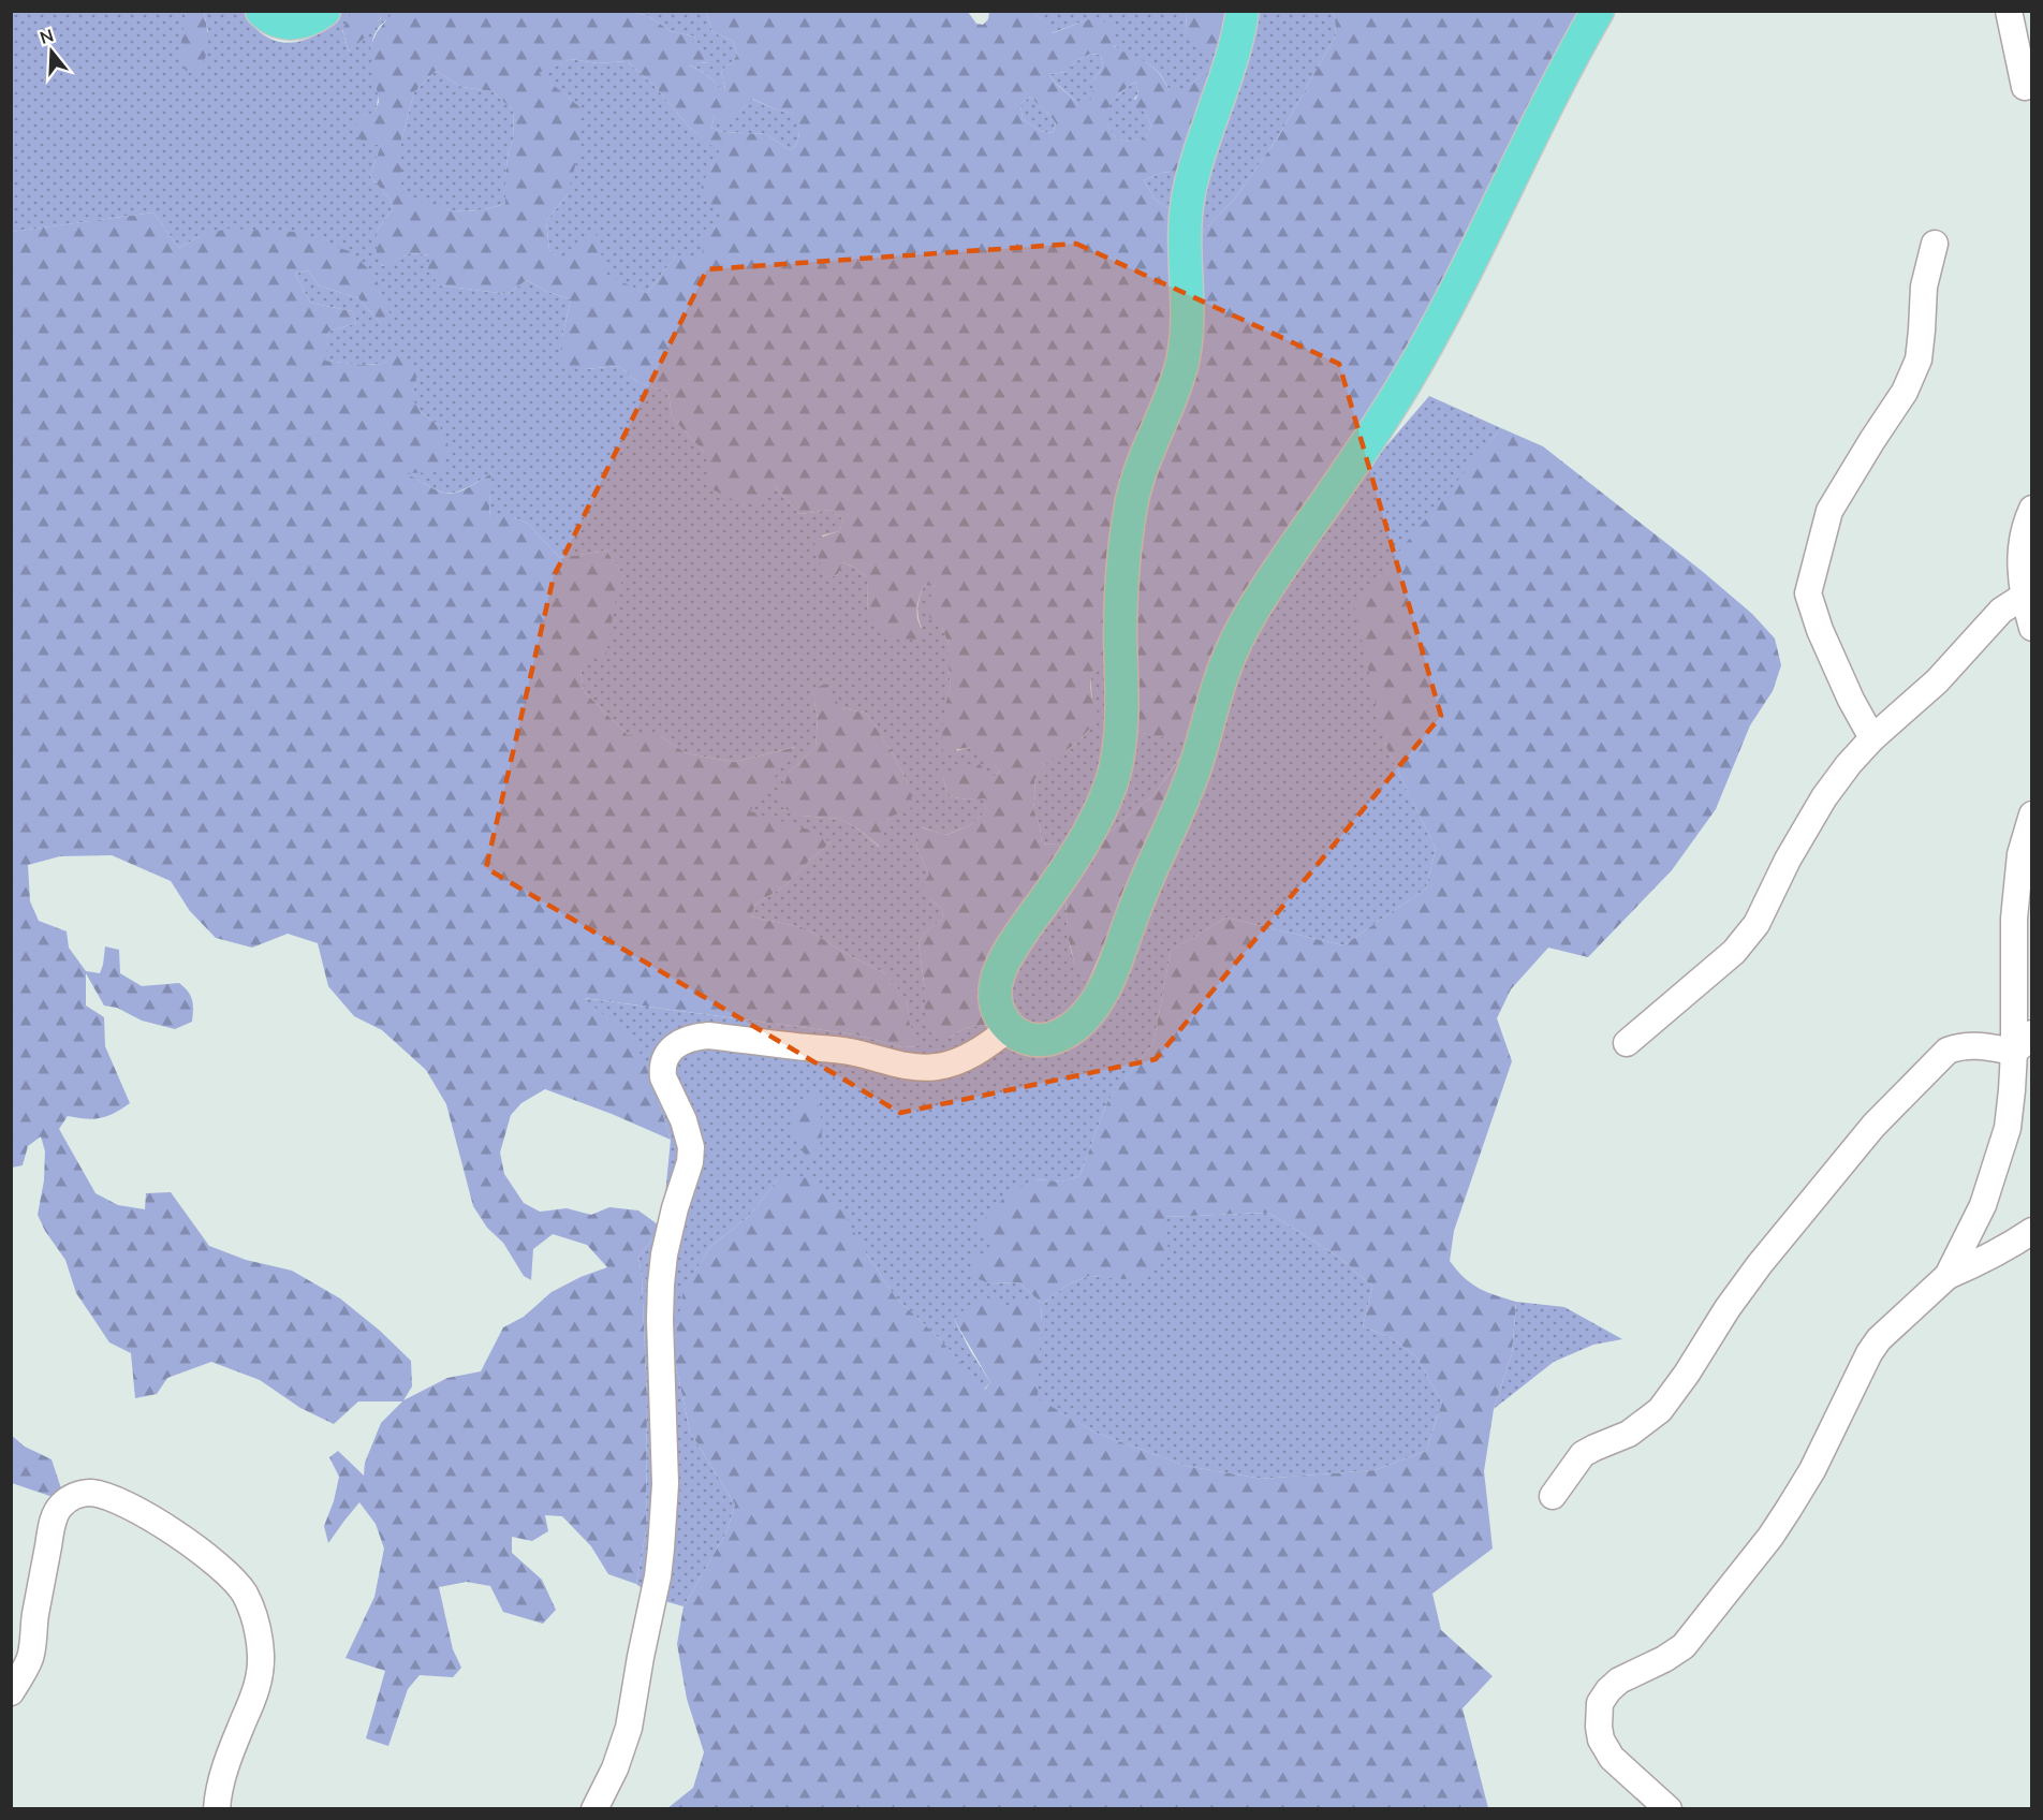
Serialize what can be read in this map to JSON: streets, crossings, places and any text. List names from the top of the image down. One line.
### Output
{"north":"top"}
